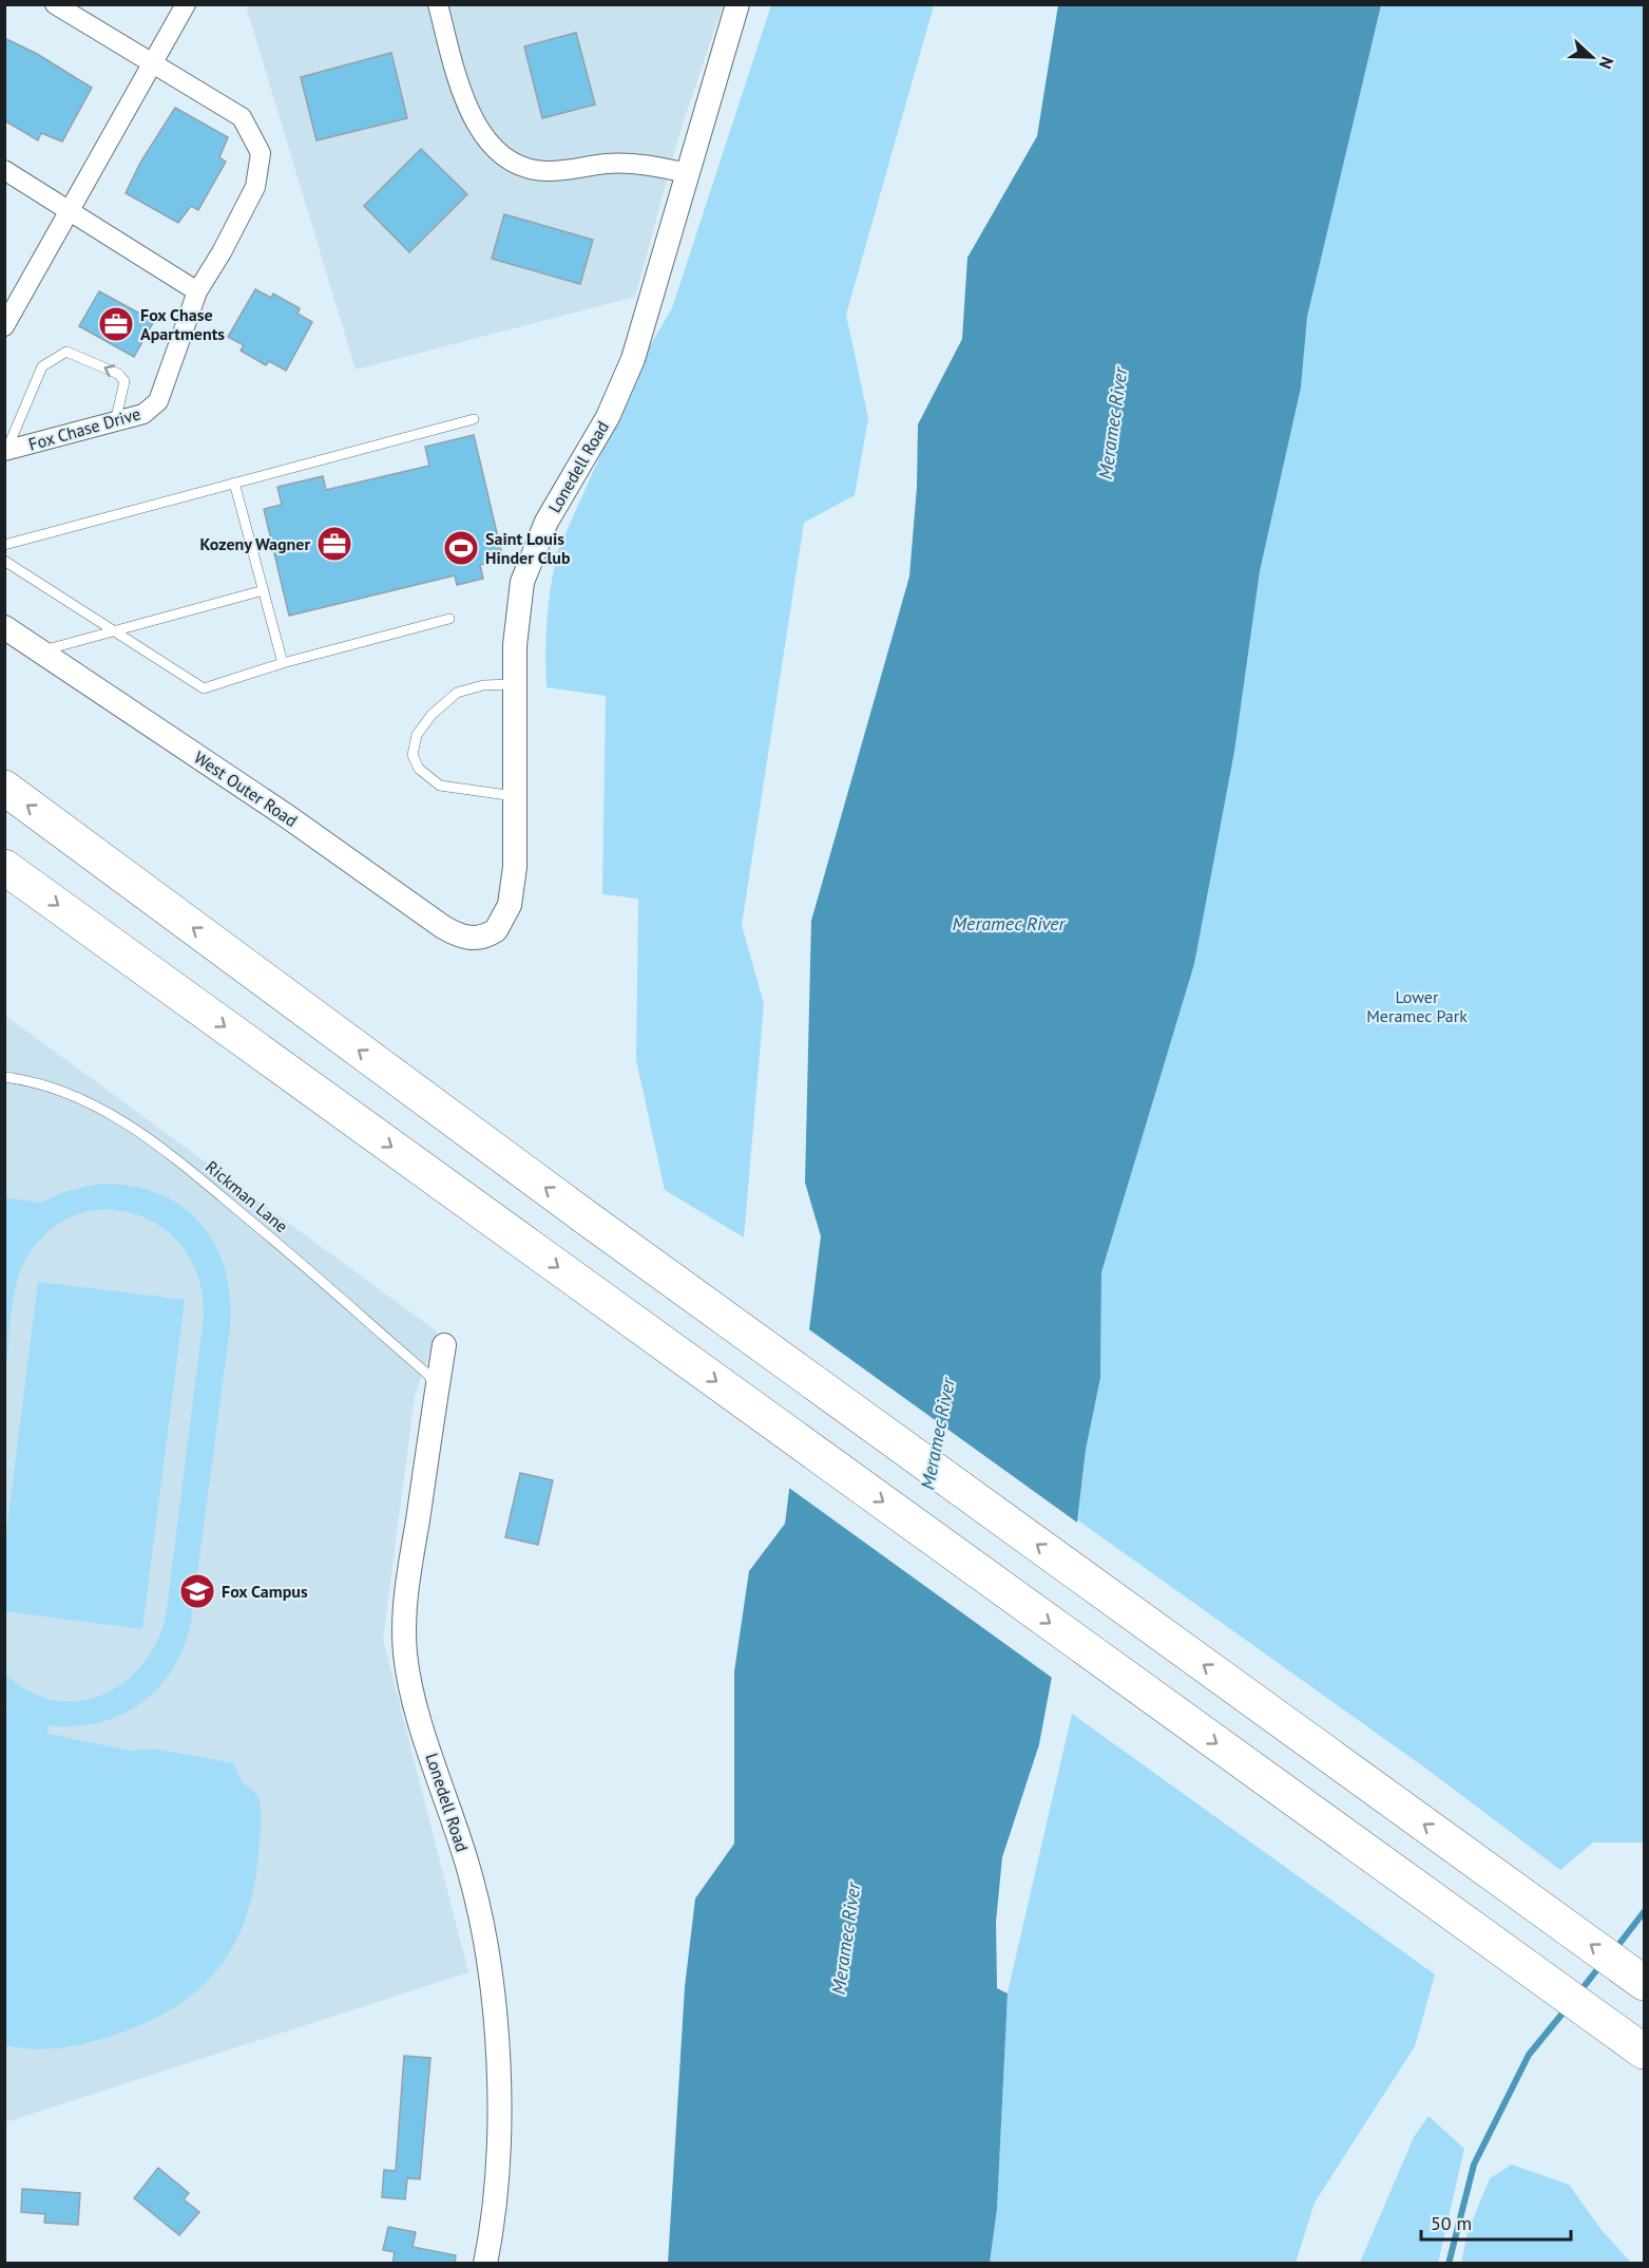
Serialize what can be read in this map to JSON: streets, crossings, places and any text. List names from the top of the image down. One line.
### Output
{"streets":{"street":["Fox Chase Drive","Lonedell Road","West Outer Road"],"lane":["Rickman Lane"]},"crossings":[["Lonedell Road","West Outer Road"],["Lonedell Road","Rickman Lane"]],"water":["Meramec River"],"parks":["Lower Meramec Park"],"places":{"office":["Fox Chase Apartments","Kozeny Wagner"],"sports":["Saint Louis Hinder Club"],"school or university":["Fox Campus"]},"scale_bar":"50 m","north":"right"}
